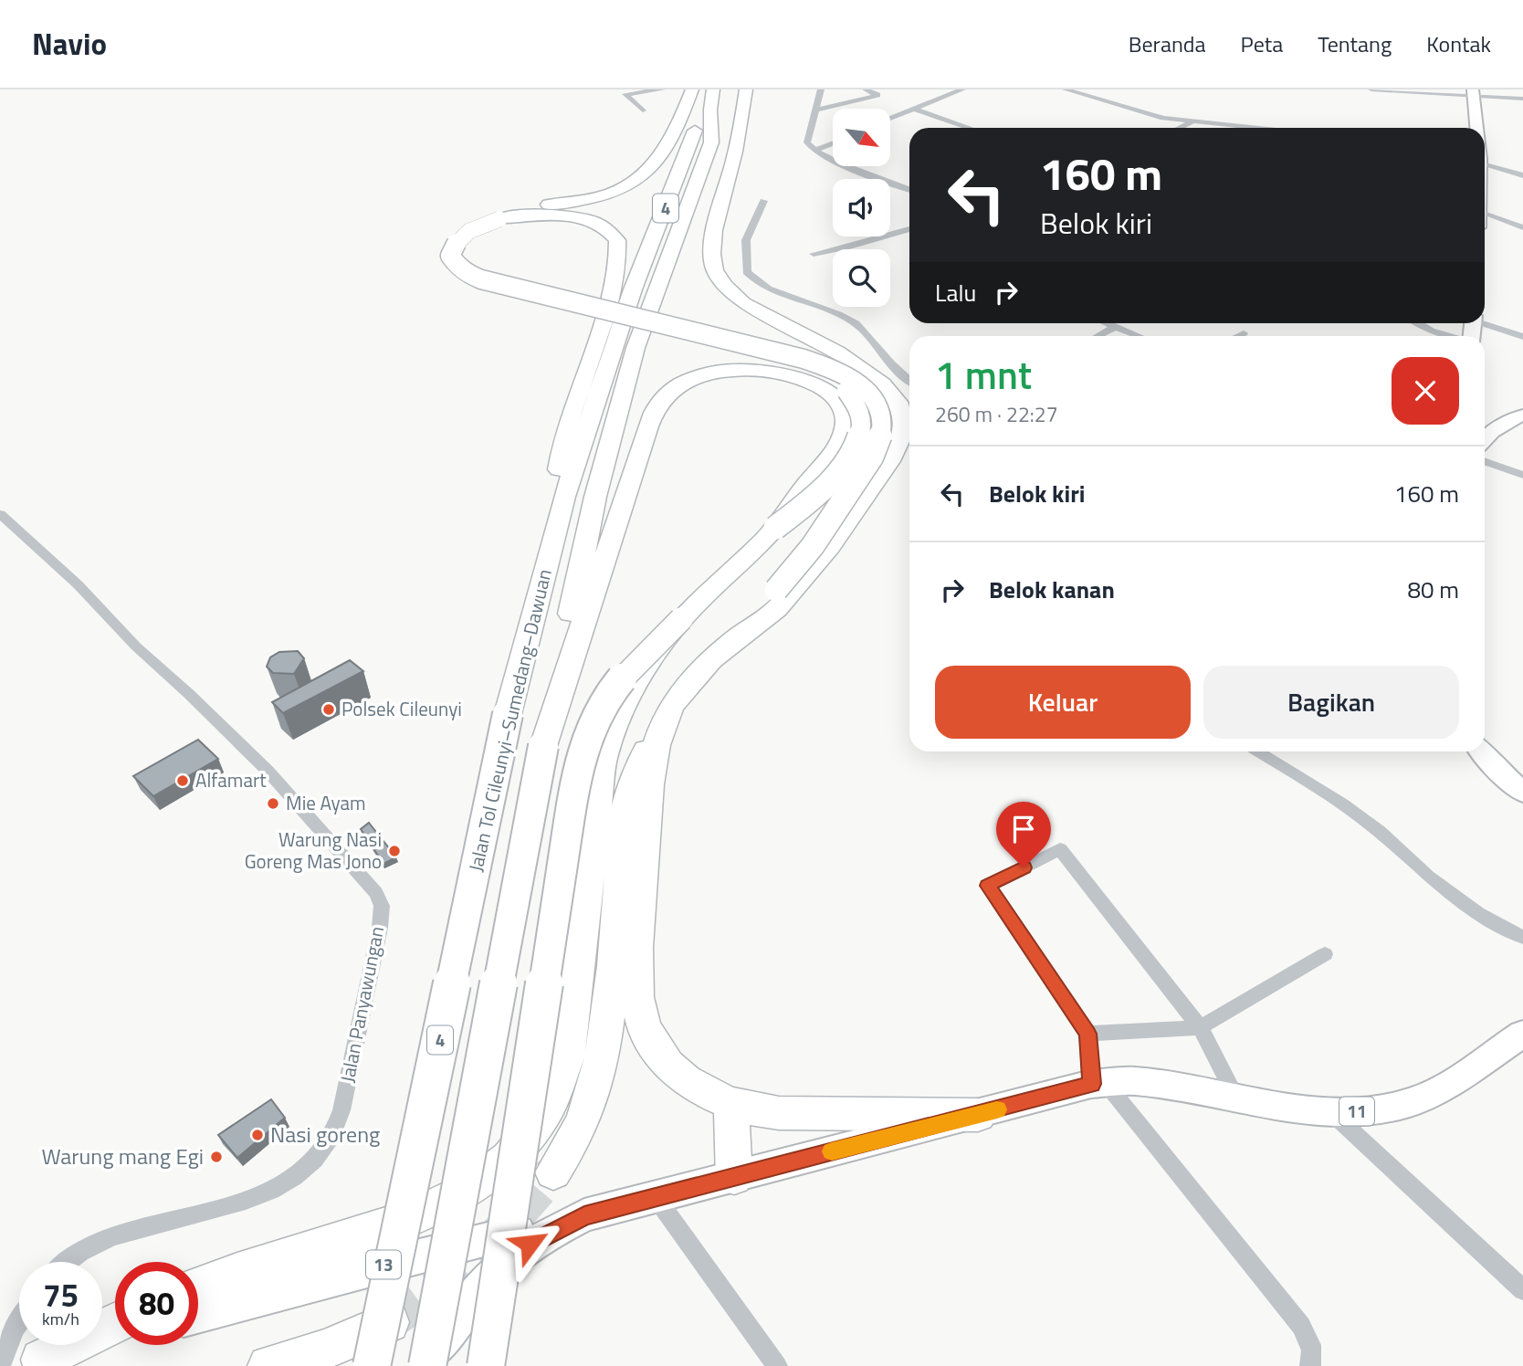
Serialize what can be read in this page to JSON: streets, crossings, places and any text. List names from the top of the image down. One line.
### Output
{"streets":{"highway":["4","Jalan Tol Cileunyi–Sumedang–Dawuan","11","13"],"street":["Jalan Panyawungan"]},"crossings":[["4","Jalan Tol Cileunyi–Sumedang–Dawuan"],["Jalan Tol Cileunyi–Sumedang–Dawuan","11"],["11","13"]],"places":["Polsek Cileunyi","Alfamart","Mie Ayam","Warung Nasi Goreng Mas Jono","Nasi goreng","Warung mang Egi"],"north":"bottom right","page":{"header":"Navio","nav":["Beranda","Peta","Tentang","Kontak"],"turn":["160 m","Belok kiri"],"then":"Lalu","heading":["1 mnt","260 m · 22:27"],"list":[{"name":"Belok kiri","value":"160 m"},{"name":"Belok kanan","value":"80 m"}],"buttons":["Keluar","Bagikan"],"speed":"75 km/h","limit":"80"}}
